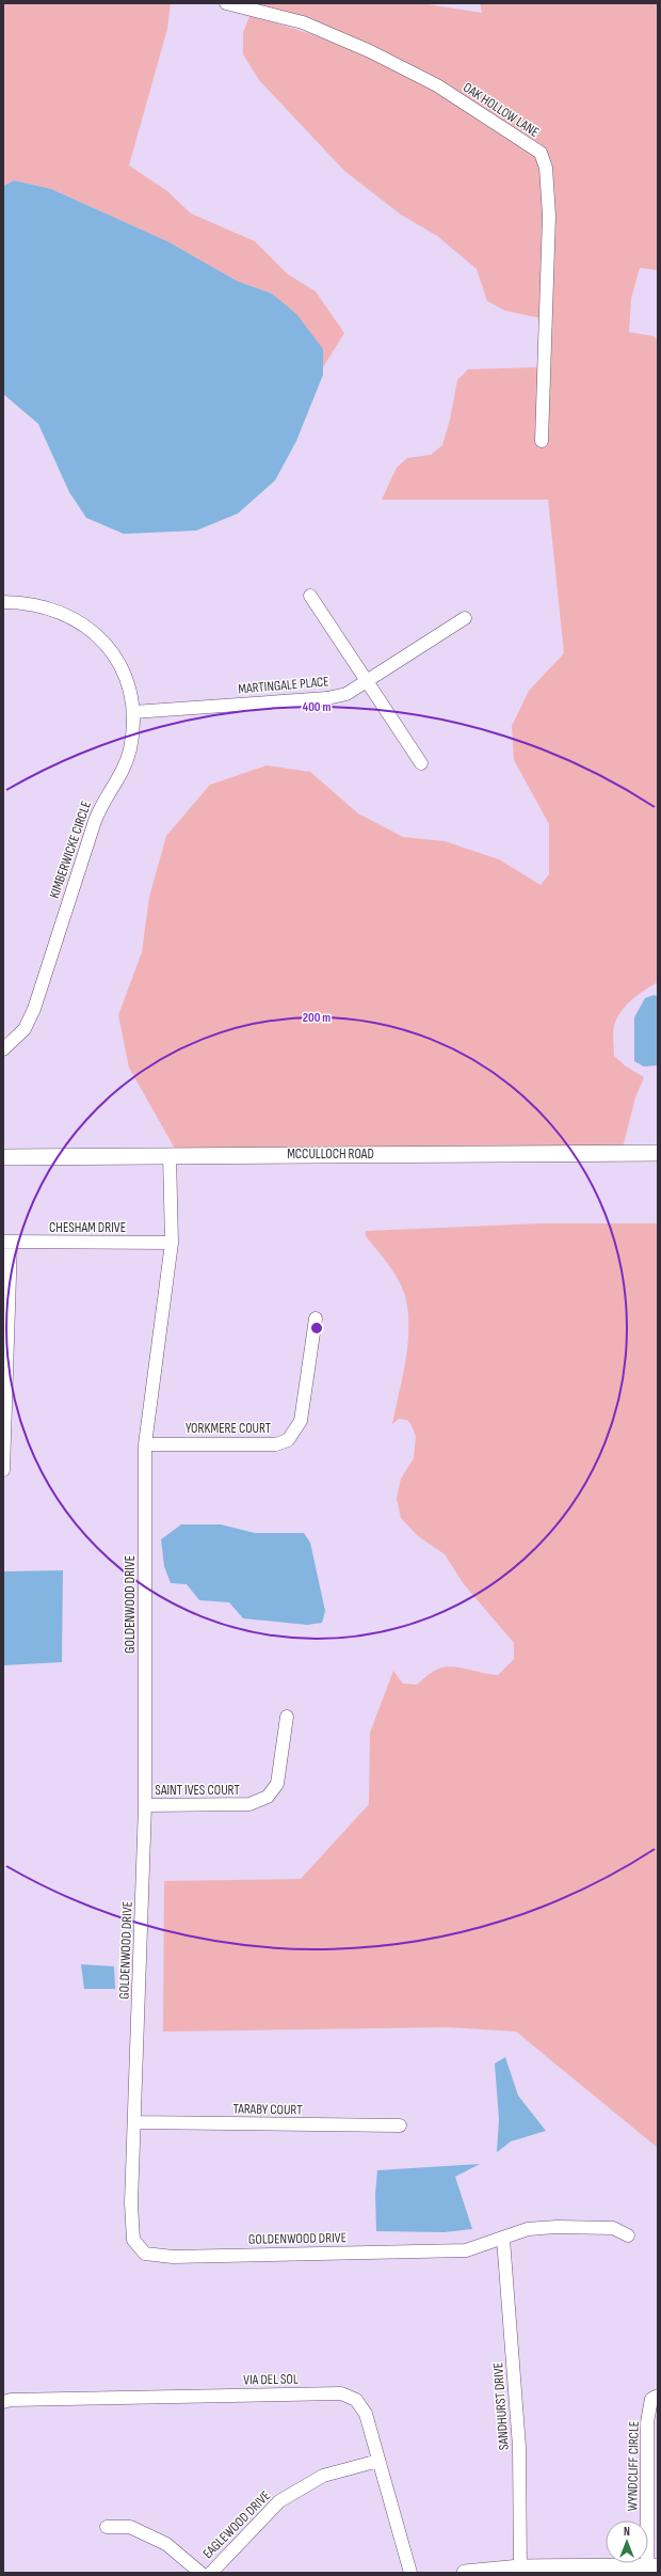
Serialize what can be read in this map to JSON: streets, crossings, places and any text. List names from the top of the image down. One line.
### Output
{"streets":{"street":["OAK HOLLOW LANE","MARTINGALE PLACE","KIMBERWICKE CIRCLE","MCCULLOCH ROAD","CHESHAM DRIVE","YORKMERE COURT","GOLDENWOOD DRIVE","SAINT IVES COURT","TARABY COURT","VIA DEL SOL","SANDHURST DRIVE","WYNDCLIFF CIRCLE","EAGLEWOOD DRIVE"]},"crossings":[["MARTINGALE PLACE","KIMBERWICKE CIRCLE"],["MCCULLOCH ROAD","GOLDENWOOD DRIVE"],["CHESHAM DRIVE","GOLDENWOOD DRIVE"],["YORKMERE COURT","GOLDENWOOD DRIVE"],["GOLDENWOOD DRIVE","SAINT IVES COURT"],["GOLDENWOOD DRIVE","TARABY COURT"],["GOLDENWOOD DRIVE","SANDHURST DRIVE"],["VIA DEL SOL","EAGLEWOOD DRIVE"]],"north":"top","rings":["400 m","200 m"]}
